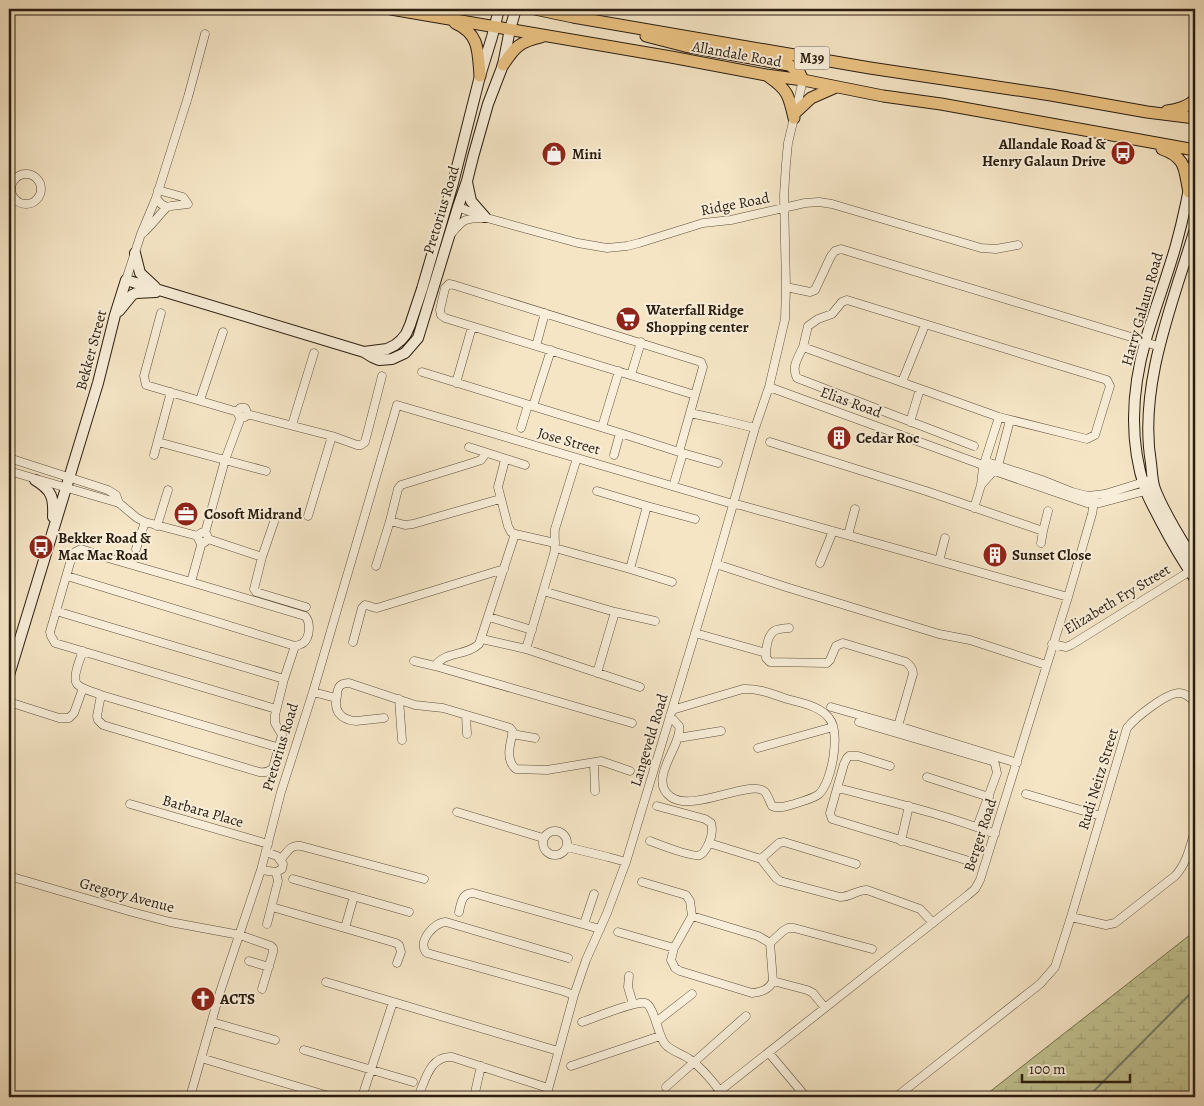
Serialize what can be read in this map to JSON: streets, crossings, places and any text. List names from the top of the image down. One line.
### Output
{"streets":{"main road":["Allandale Road","M39"],"street":["Ridge Road","Pretorius Road","Harry Galaun Road","Bekker Street","Elias Road","Jose Street","Elizabeth Fry Street","Langeveld Road","Rudi Neitz Street","Barbara Place","Berger Road","Gregory Avenue"]},"crossings":[["Allandale Road","Pretorius Road"],["Allandale Road","Langeveld Road"],["Ridge Road","Pretorius Road"],["Ridge Road","Langeveld Road"],["Pretorius Road","Bekker Street"],["Pretorius Road","Jose Street"],["Pretorius Road","Barbara Place"],["Pretorius Road","Gregory Avenue"],["Harry Galaun Road","Elizabeth Fry Street"],["Elias Road","Langeveld Road"],["Elias Road","Berger Road"],["Jose Street","Langeveld Road"],["Jose Street","Berger Road"],["Elizabeth Fry Street","Berger Road"]],"places":{"bus stop":["Allandale Road & Henry Galaun Drive","Bekker Road & Mac Mac Road"],"shop":["Mini"],"supermarket":["Waterfall Ridge Shopping center"],"building":["Cedar Roc","Sunset Close"],"office":["Cosoft Midrand"],"church":["ACTS"]},"scale_bar":"100 m"}
